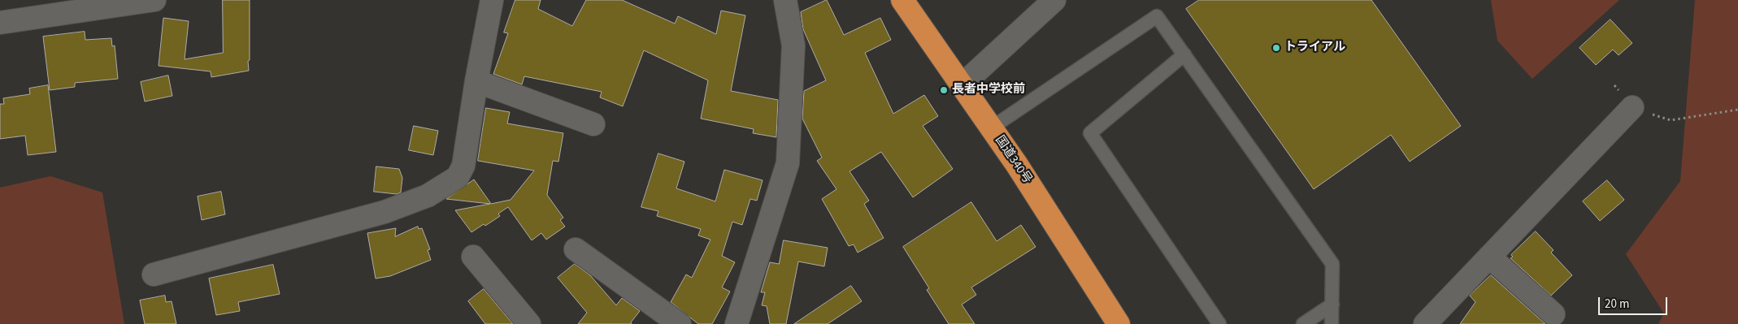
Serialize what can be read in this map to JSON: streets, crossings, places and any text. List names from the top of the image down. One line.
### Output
{"streets":{"highway":["国道340号"]},"places":["トライアル","長者中学校前"],"scale_bar":"20 m"}
